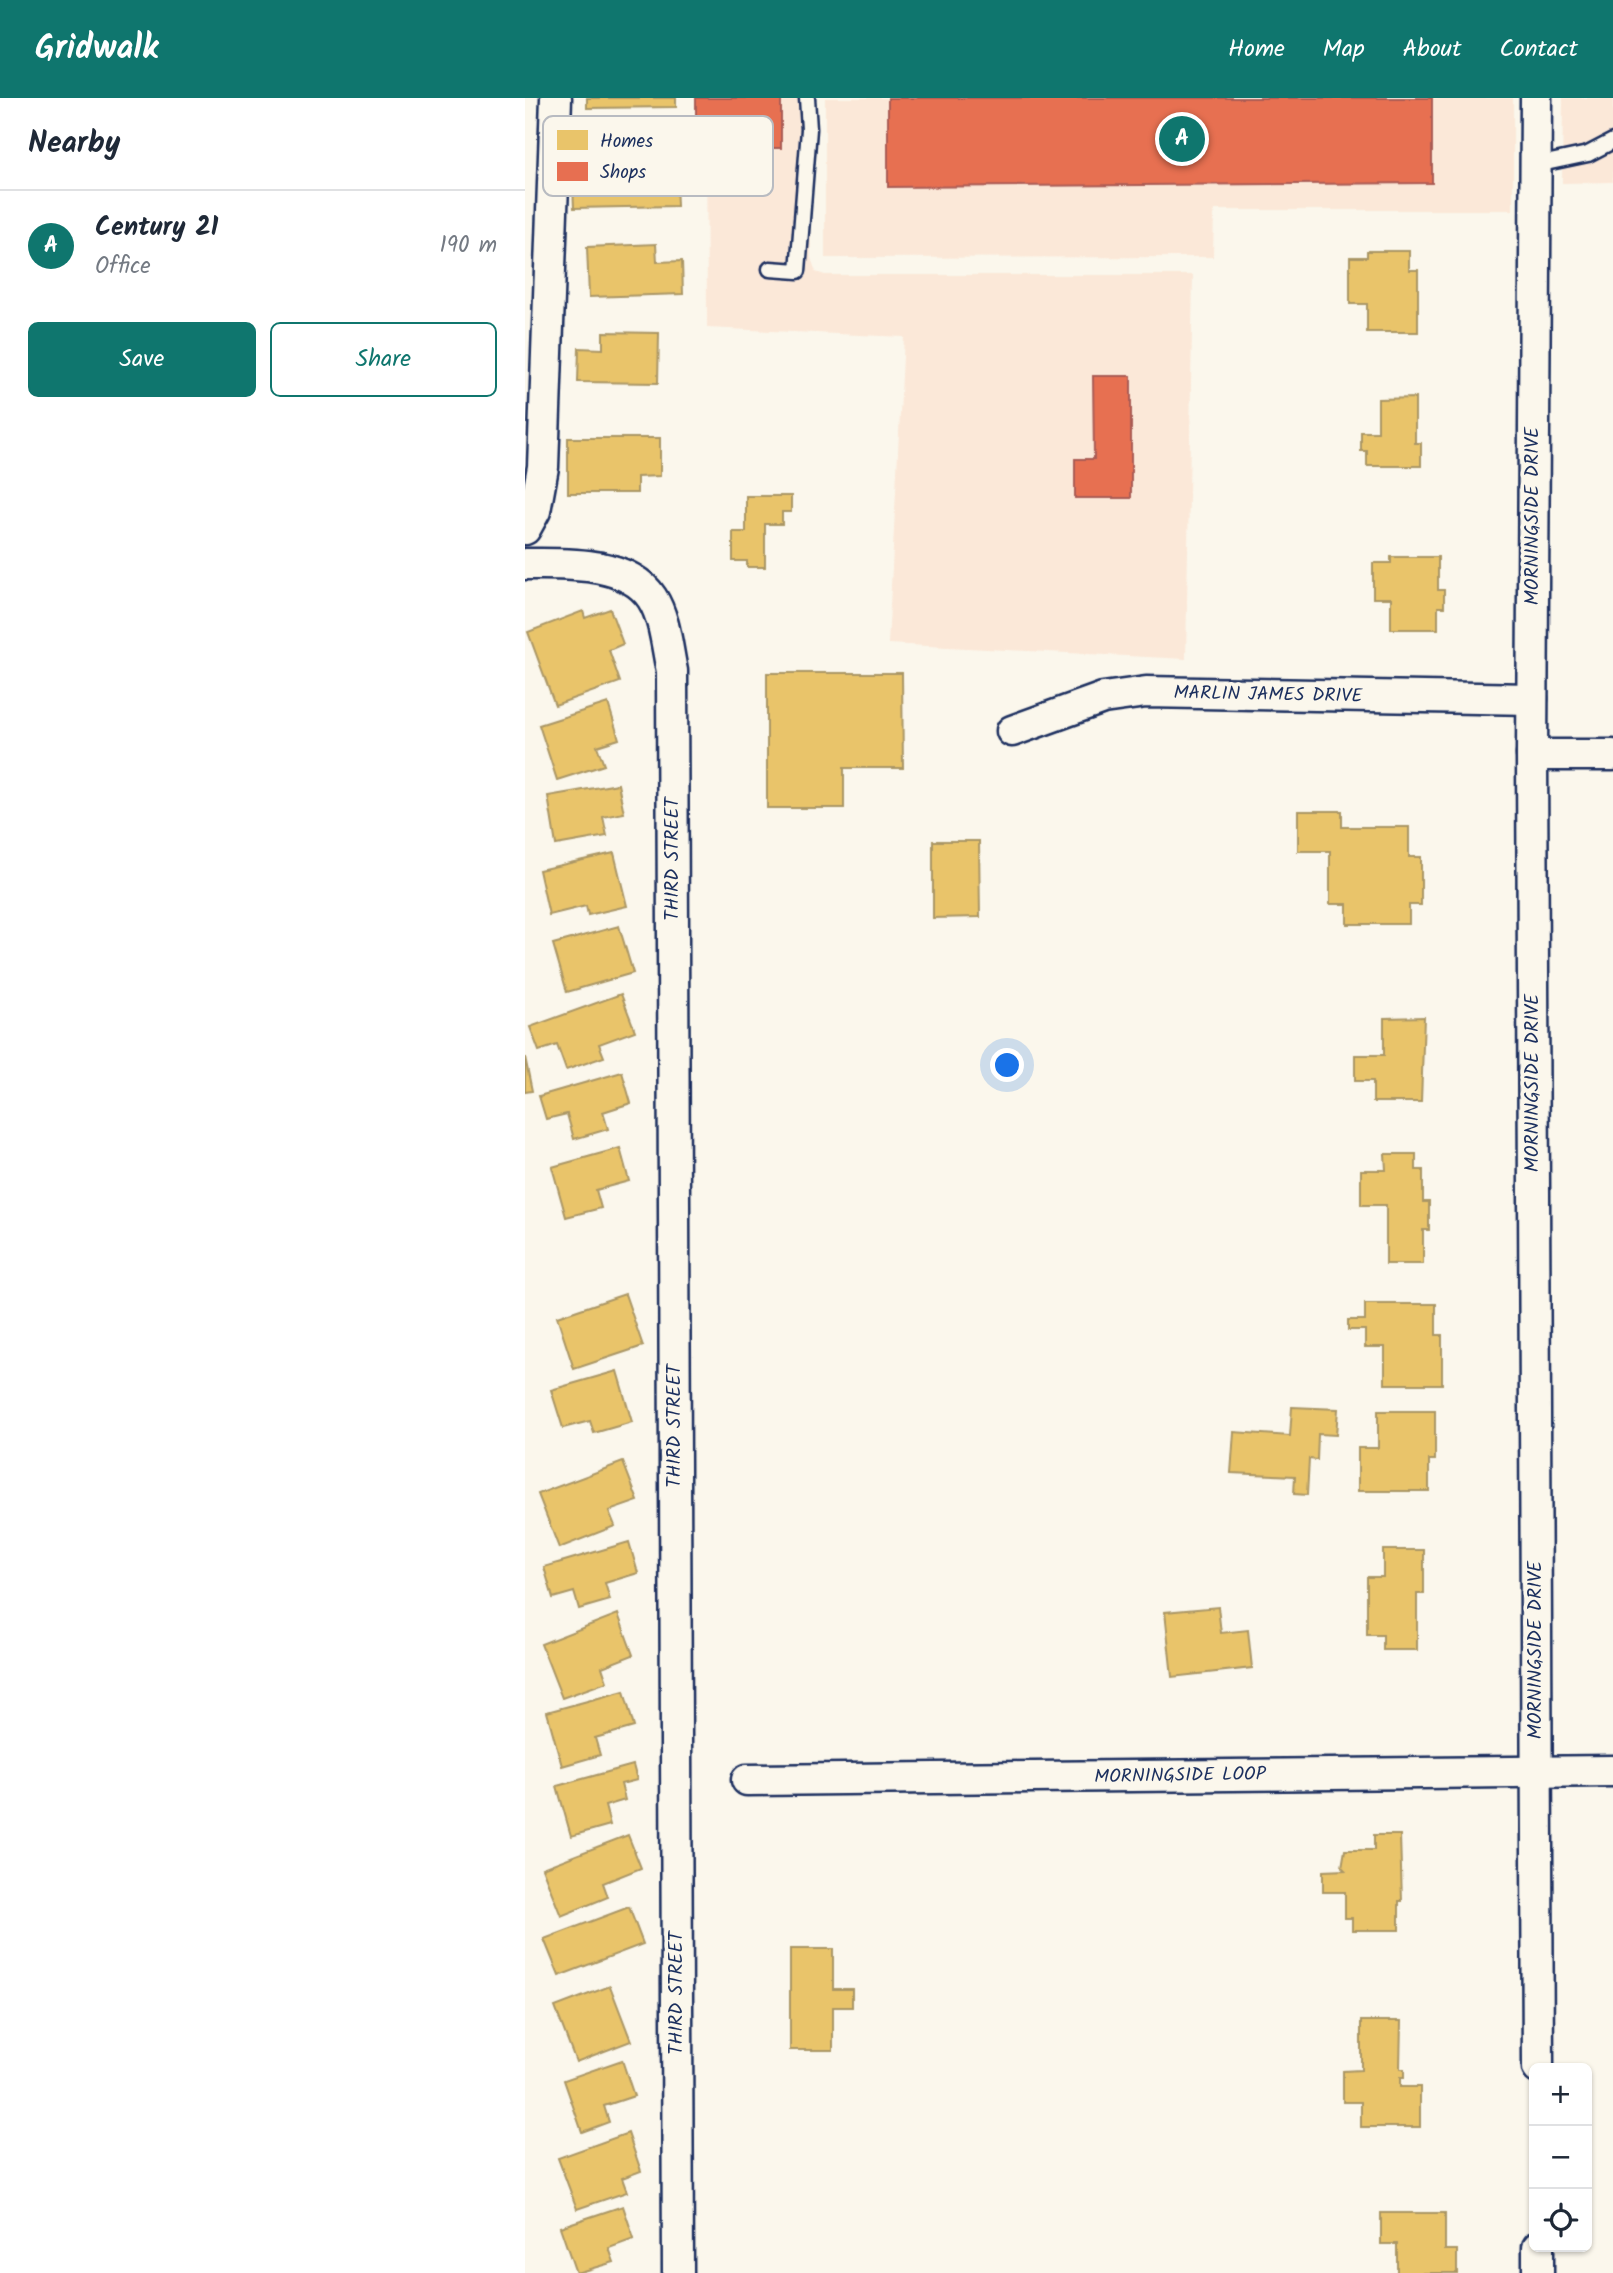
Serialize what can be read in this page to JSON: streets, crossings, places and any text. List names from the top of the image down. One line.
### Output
{"streets":{"street":["MORNINGSIDE DRIVE","MARLIN JAMES DRIVE","THIRD STREET","MORNINGSIDE LOOP"]},"crossings":[["MORNINGSIDE DRIVE","MARLIN JAMES DRIVE"],["MORNINGSIDE DRIVE","MORNINGSIDE LOOP"]],"legend":["Homes","Shops"],"page":{"header":"Gridwalk","nav":["Home","Map","About","Contact"],"heading":"Nearby","pins":"A","list":[{"mark":"A","name":"Century 21","note":"Office","value":"190 m"}],"buttons":["Save","Share"],"map_buttons":["+","−"]}}
